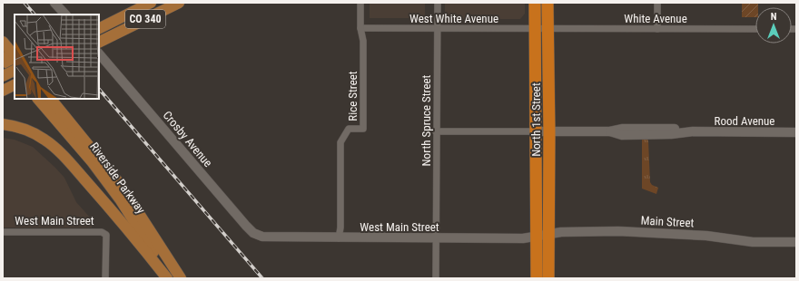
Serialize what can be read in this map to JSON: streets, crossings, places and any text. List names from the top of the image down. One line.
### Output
{"streets":{"highway":["North 1st Street"],"main road":["CO 340","Riverside Parkway"],"street":["West White Avenue","White Avenue","Rice Street","North Spruce Street","Rood Avenue","Crosby Avenue","West Main Street","Main Street"]},"crossings":[["West White Avenue","White Avenue"],["West White Avenue","Rice Street"],["West White Avenue","North 1st Street"],["West White Avenue","North Spruce Street"],["White Avenue","North 1st Street"],["Rice Street","West Main Street"],["North 1st Street","Rood Avenue"],["North 1st Street","West Main Street"],["North 1st Street","Main Street"],["North Spruce Street","West Main Street"],["Crosby Avenue","West Main Street"],["West Main Street","Main Street"]],"north":"top"}
